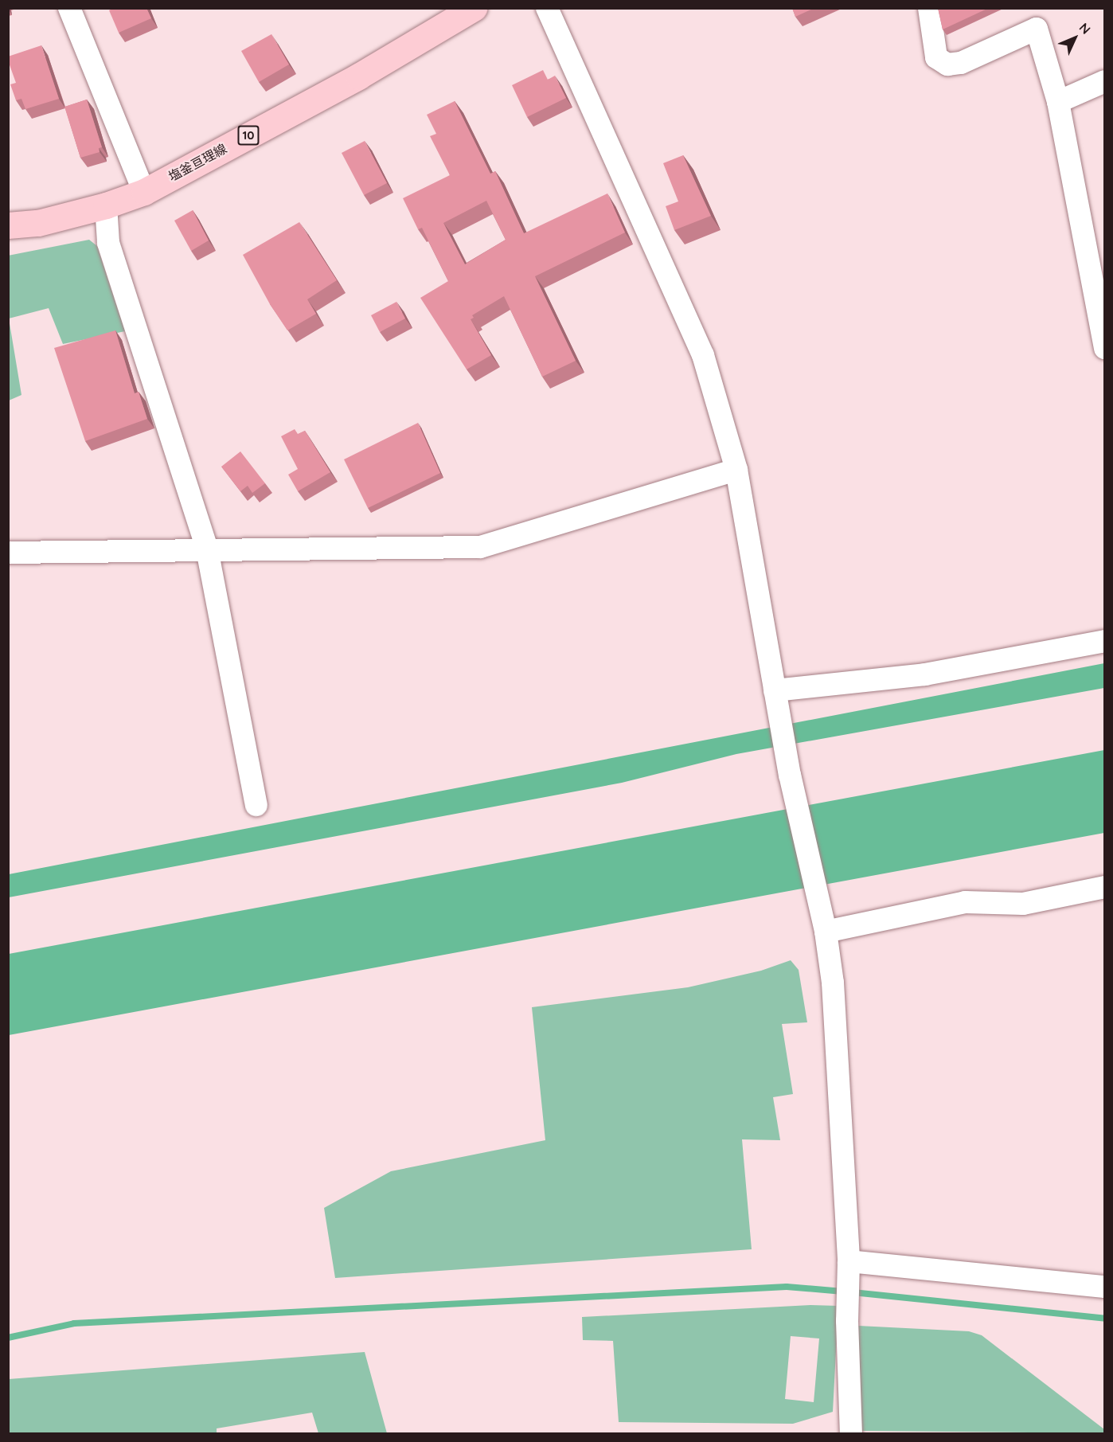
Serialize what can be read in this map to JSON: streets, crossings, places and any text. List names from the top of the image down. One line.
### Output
{"streets":{"main road":["10","塩釜亘理線"]},"north":"top right"}
